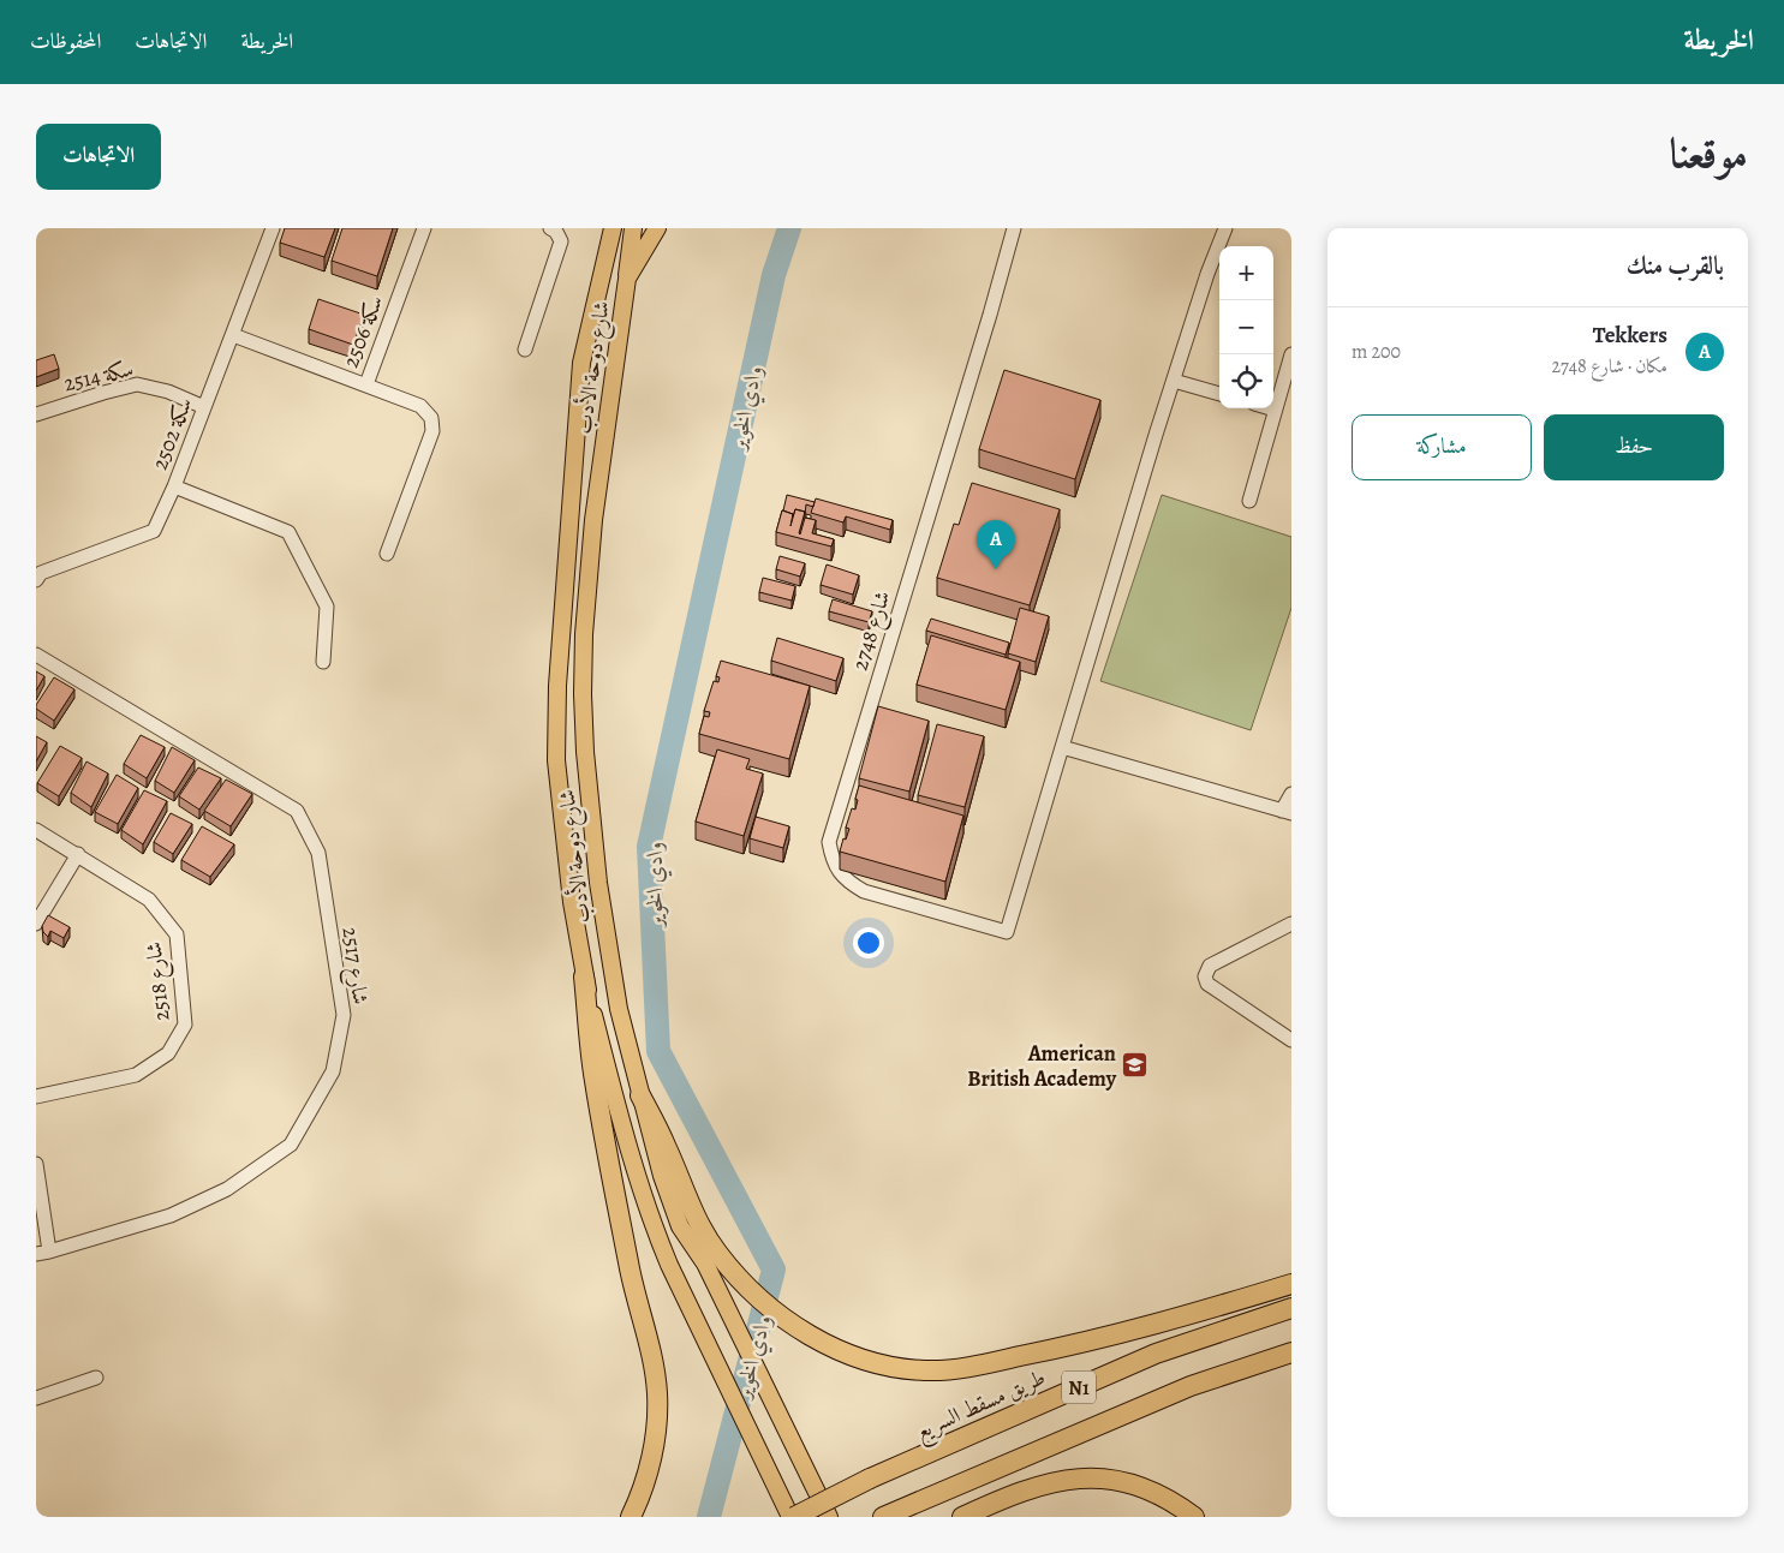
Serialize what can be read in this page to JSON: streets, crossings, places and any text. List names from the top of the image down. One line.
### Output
{"streets":{"highway":["N1","طريق مسقط السريع"],"main road":["شارع دوحة الأدب"],"street":["سكة 2506","سكة 2514","2502 سكة","شارع 2748","2517 شارع","2518 شارع"]},"crossings":[["سكة 2506","2502 سكة"],["شارع دوحة الأدب","طريق مسقط السريع"],["سكة 2514","2502 سكة"]],"water":["وادي الخوير"],"places":{"school or university":["American British Academy"]},"page":{"header":"الخريطة","nav":["الخريطة","الاتجاهات","المحفوظات"],"title":"موقعنا","buttons":["الاتجاهات",["حفظ","مشاركة"]],"heading":"بالقرب منك","map_buttons":["+","−"],"list":[{"mark":"A","name":"Tekkers","note":"مكان · شارع 2748","value":"200 m"}],"pins":"A"}}
